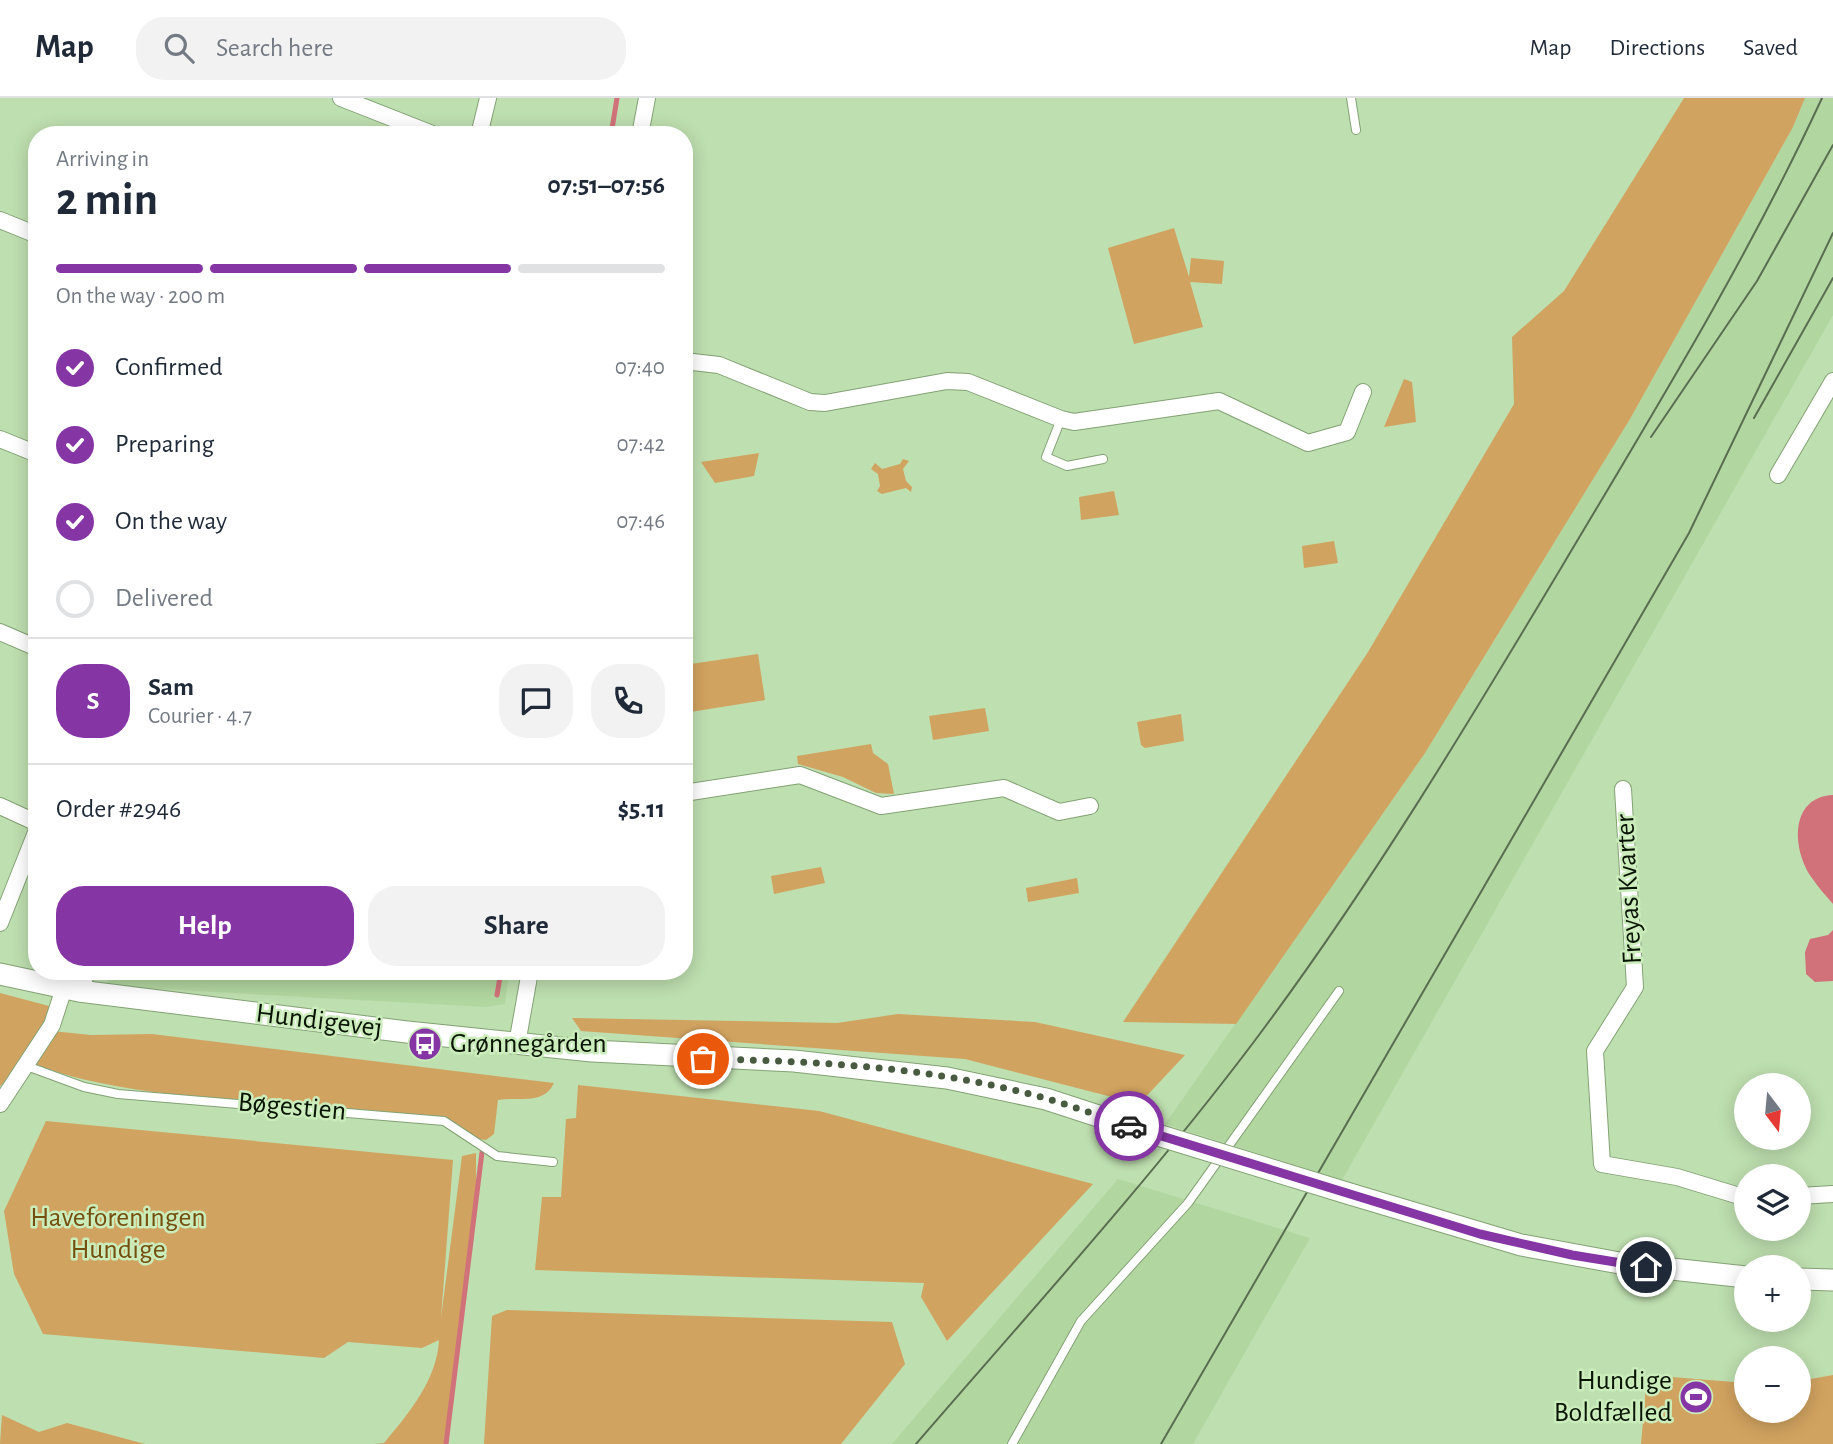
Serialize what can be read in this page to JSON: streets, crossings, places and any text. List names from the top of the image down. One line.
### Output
{"streets":{"street":["Freyas Kvarter","Hundigevej"],"lane":["Bøgestien"]},"parks":["Haveforeningen Hundige"],"places":{"bus stop":["Grønnegården"],"sports":["Hundige Boldfælled"]},"north":"bottom","page":{"header":"Map","search":"Search here","nav":["Map","Directions","Saved"],"heading":["2 min","Arriving in","07:51–07:56"],"panel":["Sam","Courier · 4.7","Order #2946","$5.11"],"bar":"On the way · 200 m","list":[["Confirmed","07:40"],["Preparing","07:42"],["On the way","07:46"],"Delivered"],"round":"S","buttons":["Help","Share"],"map_buttons":["+","−"]}}
